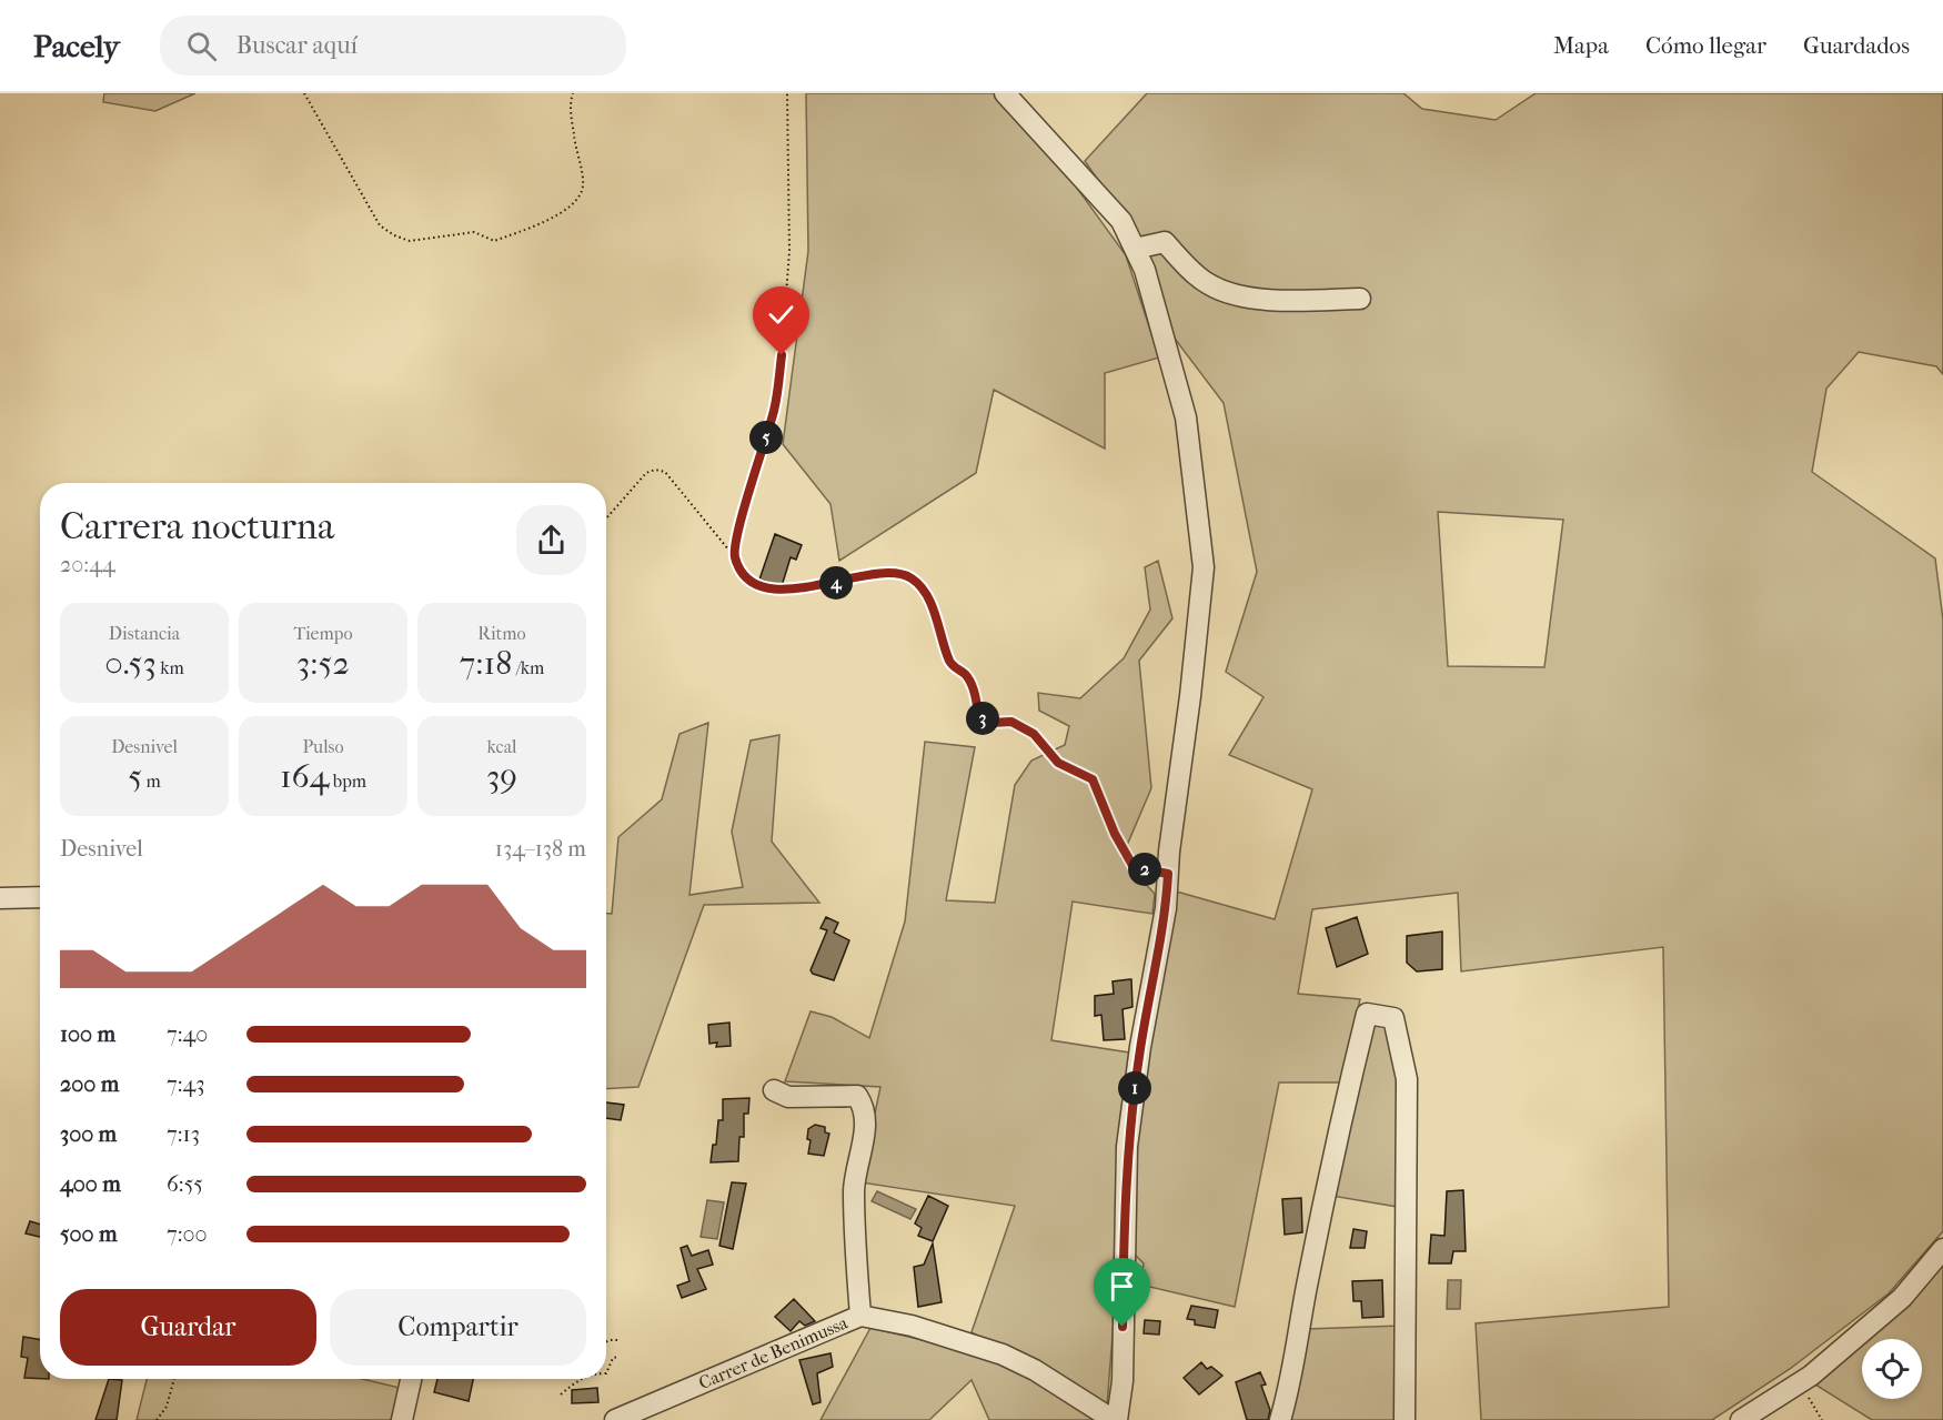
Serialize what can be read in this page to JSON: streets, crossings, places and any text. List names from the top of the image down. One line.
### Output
{"streets":{"street":["Carrer de Benimussa"]},"page":{"header":"Pacely","search":"Buscar aquí","nav":["Mapa","Cómo llegar","Guardados"],"pins":["5","4","3","2","1"],"heading":["Carrera nocturna","20:44"],"stats":[["Distancia","0.53 km"],["Tiempo","3:52"],["Ritmo","7:18 /km"],["Desnivel","5 m"],["Pulso","164 bpm"],["kcal","39"]],"chart":["Desnivel","134–138 m"],"list":[{"name":"100 m","note":"7:40"},{"name":"200 m","note":"7:43"},{"name":"300 m","note":"7:13"},{"name":"400 m","note":"6:55"},{"name":"500 m","note":"7:00"}],"buttons":["Guardar","Compartir"]}}
